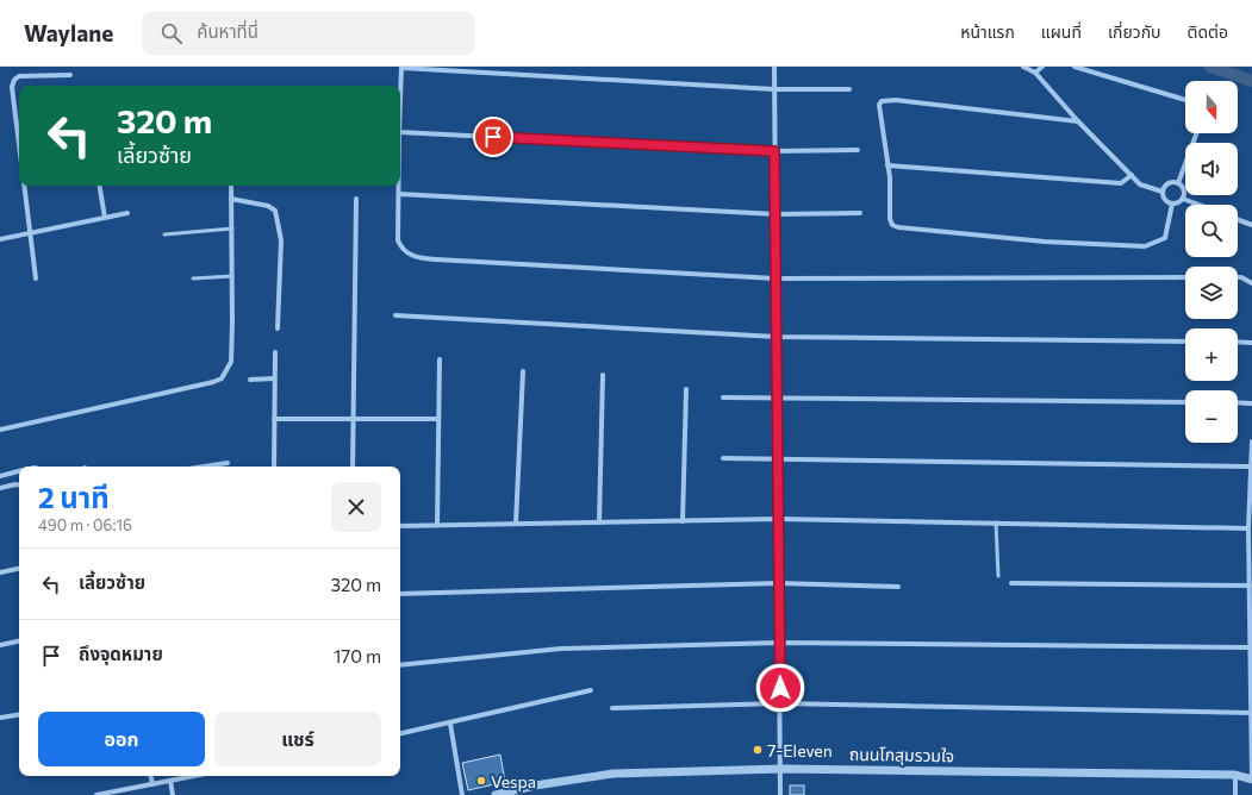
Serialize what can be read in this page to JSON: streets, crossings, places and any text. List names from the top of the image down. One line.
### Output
{"streets":{"street":["ถนนโกสุมรวมใจ"]},"places":["7-Eleven","Vespa"],"north":"bottom","page":{"header":"Waylane","search":"ค้นหาที่นี่","nav":["หน้าแรก","แผนที่","เกี่ยวกับ","ติดต่อ"],"map_buttons":["+","−"],"turn":["320 m","เลี้ยวซ้าย"],"heading":["2 นาที","490 m · 06:16"],"list":[{"name":"เลี้ยวซ้าย","value":"320 m"},{"name":"ถึงจุดหมาย","value":"170 m"}],"buttons":["ออก","แชร์"]}}
